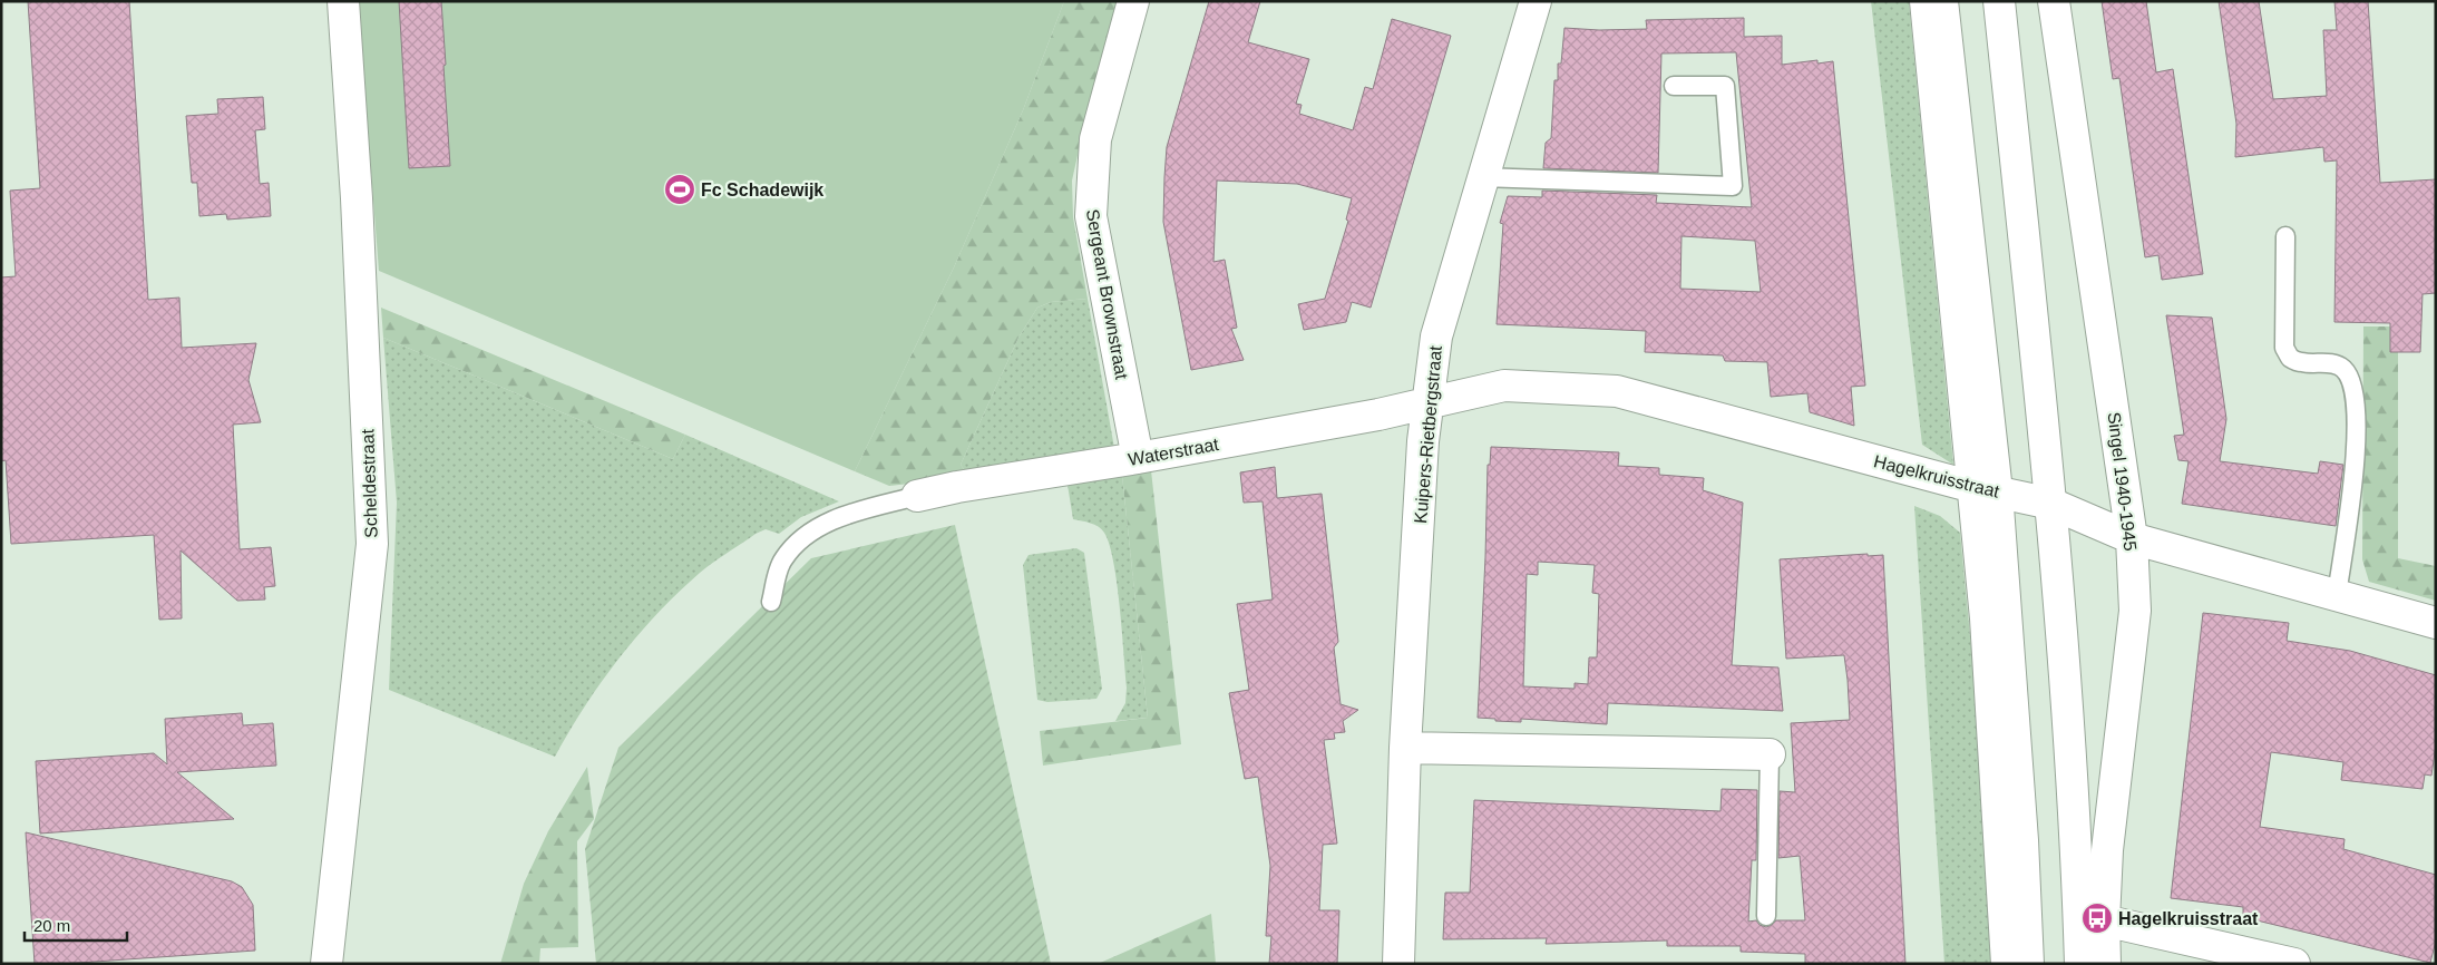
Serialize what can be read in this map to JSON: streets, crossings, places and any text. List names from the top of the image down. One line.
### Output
{"streets":{"street":["Sergeant Brownstraat","Kuipers-Rietbergstraat","Waterstraat","Hagelkruisstraat","Singel 1940-1945","Scheldestraat"]},"crossings":[["Sergeant Brownstraat","Waterstraat"],["Kuipers-Rietbergstraat","Waterstraat"],["Kuipers-Rietbergstraat","Hagelkruisstraat"],["Waterstraat","Hagelkruisstraat"],["Hagelkruisstraat","Singel 1940-1945"]],"places":{"sports":["Fc Schadewijk"],"bus stop":["Hagelkruisstraat"]},"scale_bar":"20 m"}
